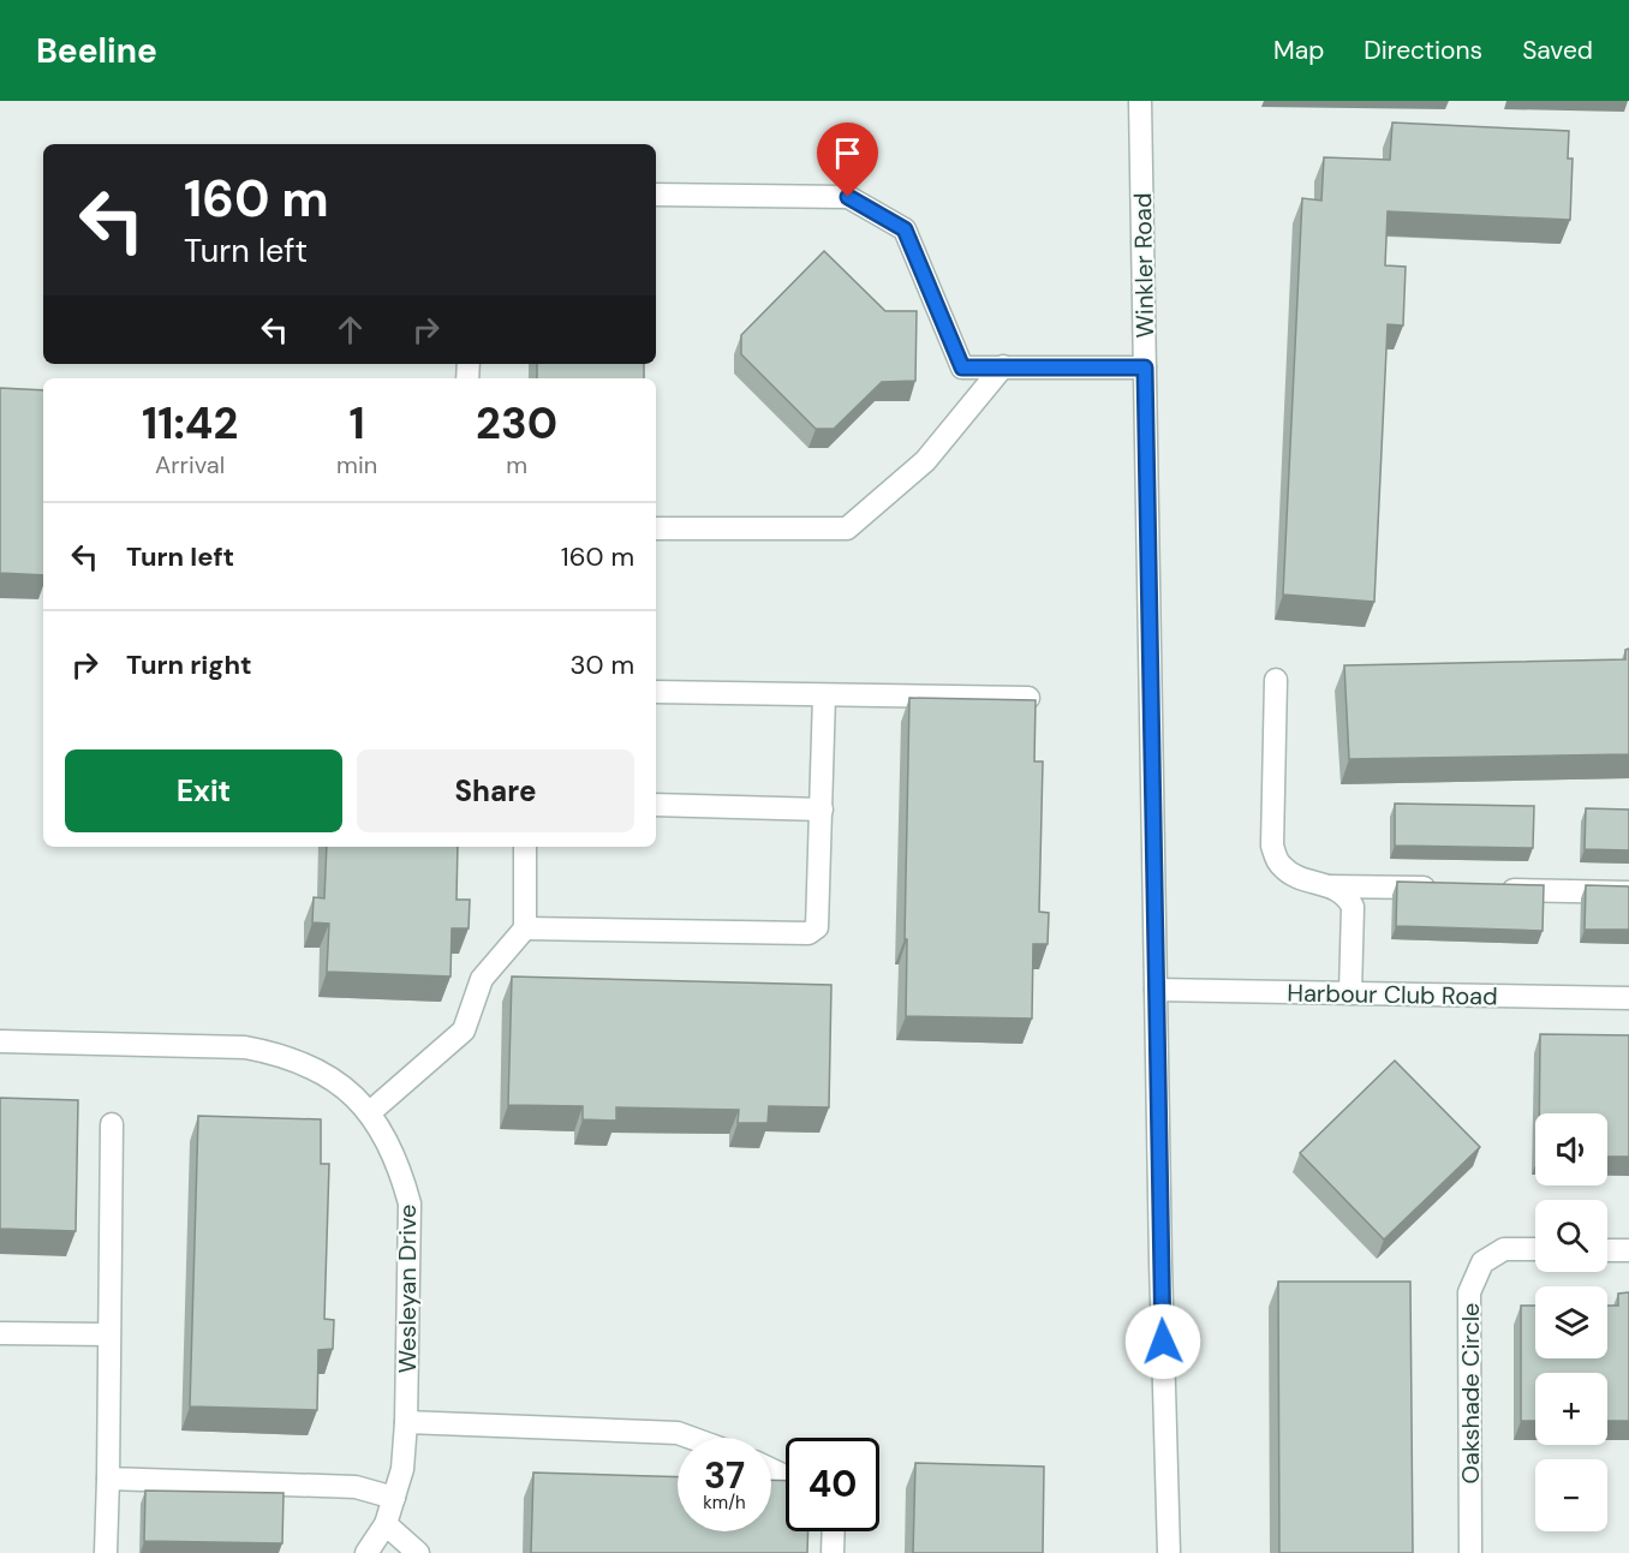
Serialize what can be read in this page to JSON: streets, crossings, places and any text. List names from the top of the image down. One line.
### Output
{"streets":{"street":["Winkler Road","Harbour Club Road","Wesleyan Drive","Oakshade Circle"]},"crossings":[["Winkler Road","Harbour Club Road"]],"page":{"header":"Beeline","nav":["Map","Directions","Saved"],"turn":["160 m","Turn left"],"eta":["11:42","Arrival","1","min","230","m"],"list":[{"name":"Turn left","value":"160 m"},{"name":"Turn right","value":"30 m"}],"buttons":["Exit","Share"],"map_buttons":["+","−"],"speed":"37 km/h","limit":"40"}}
